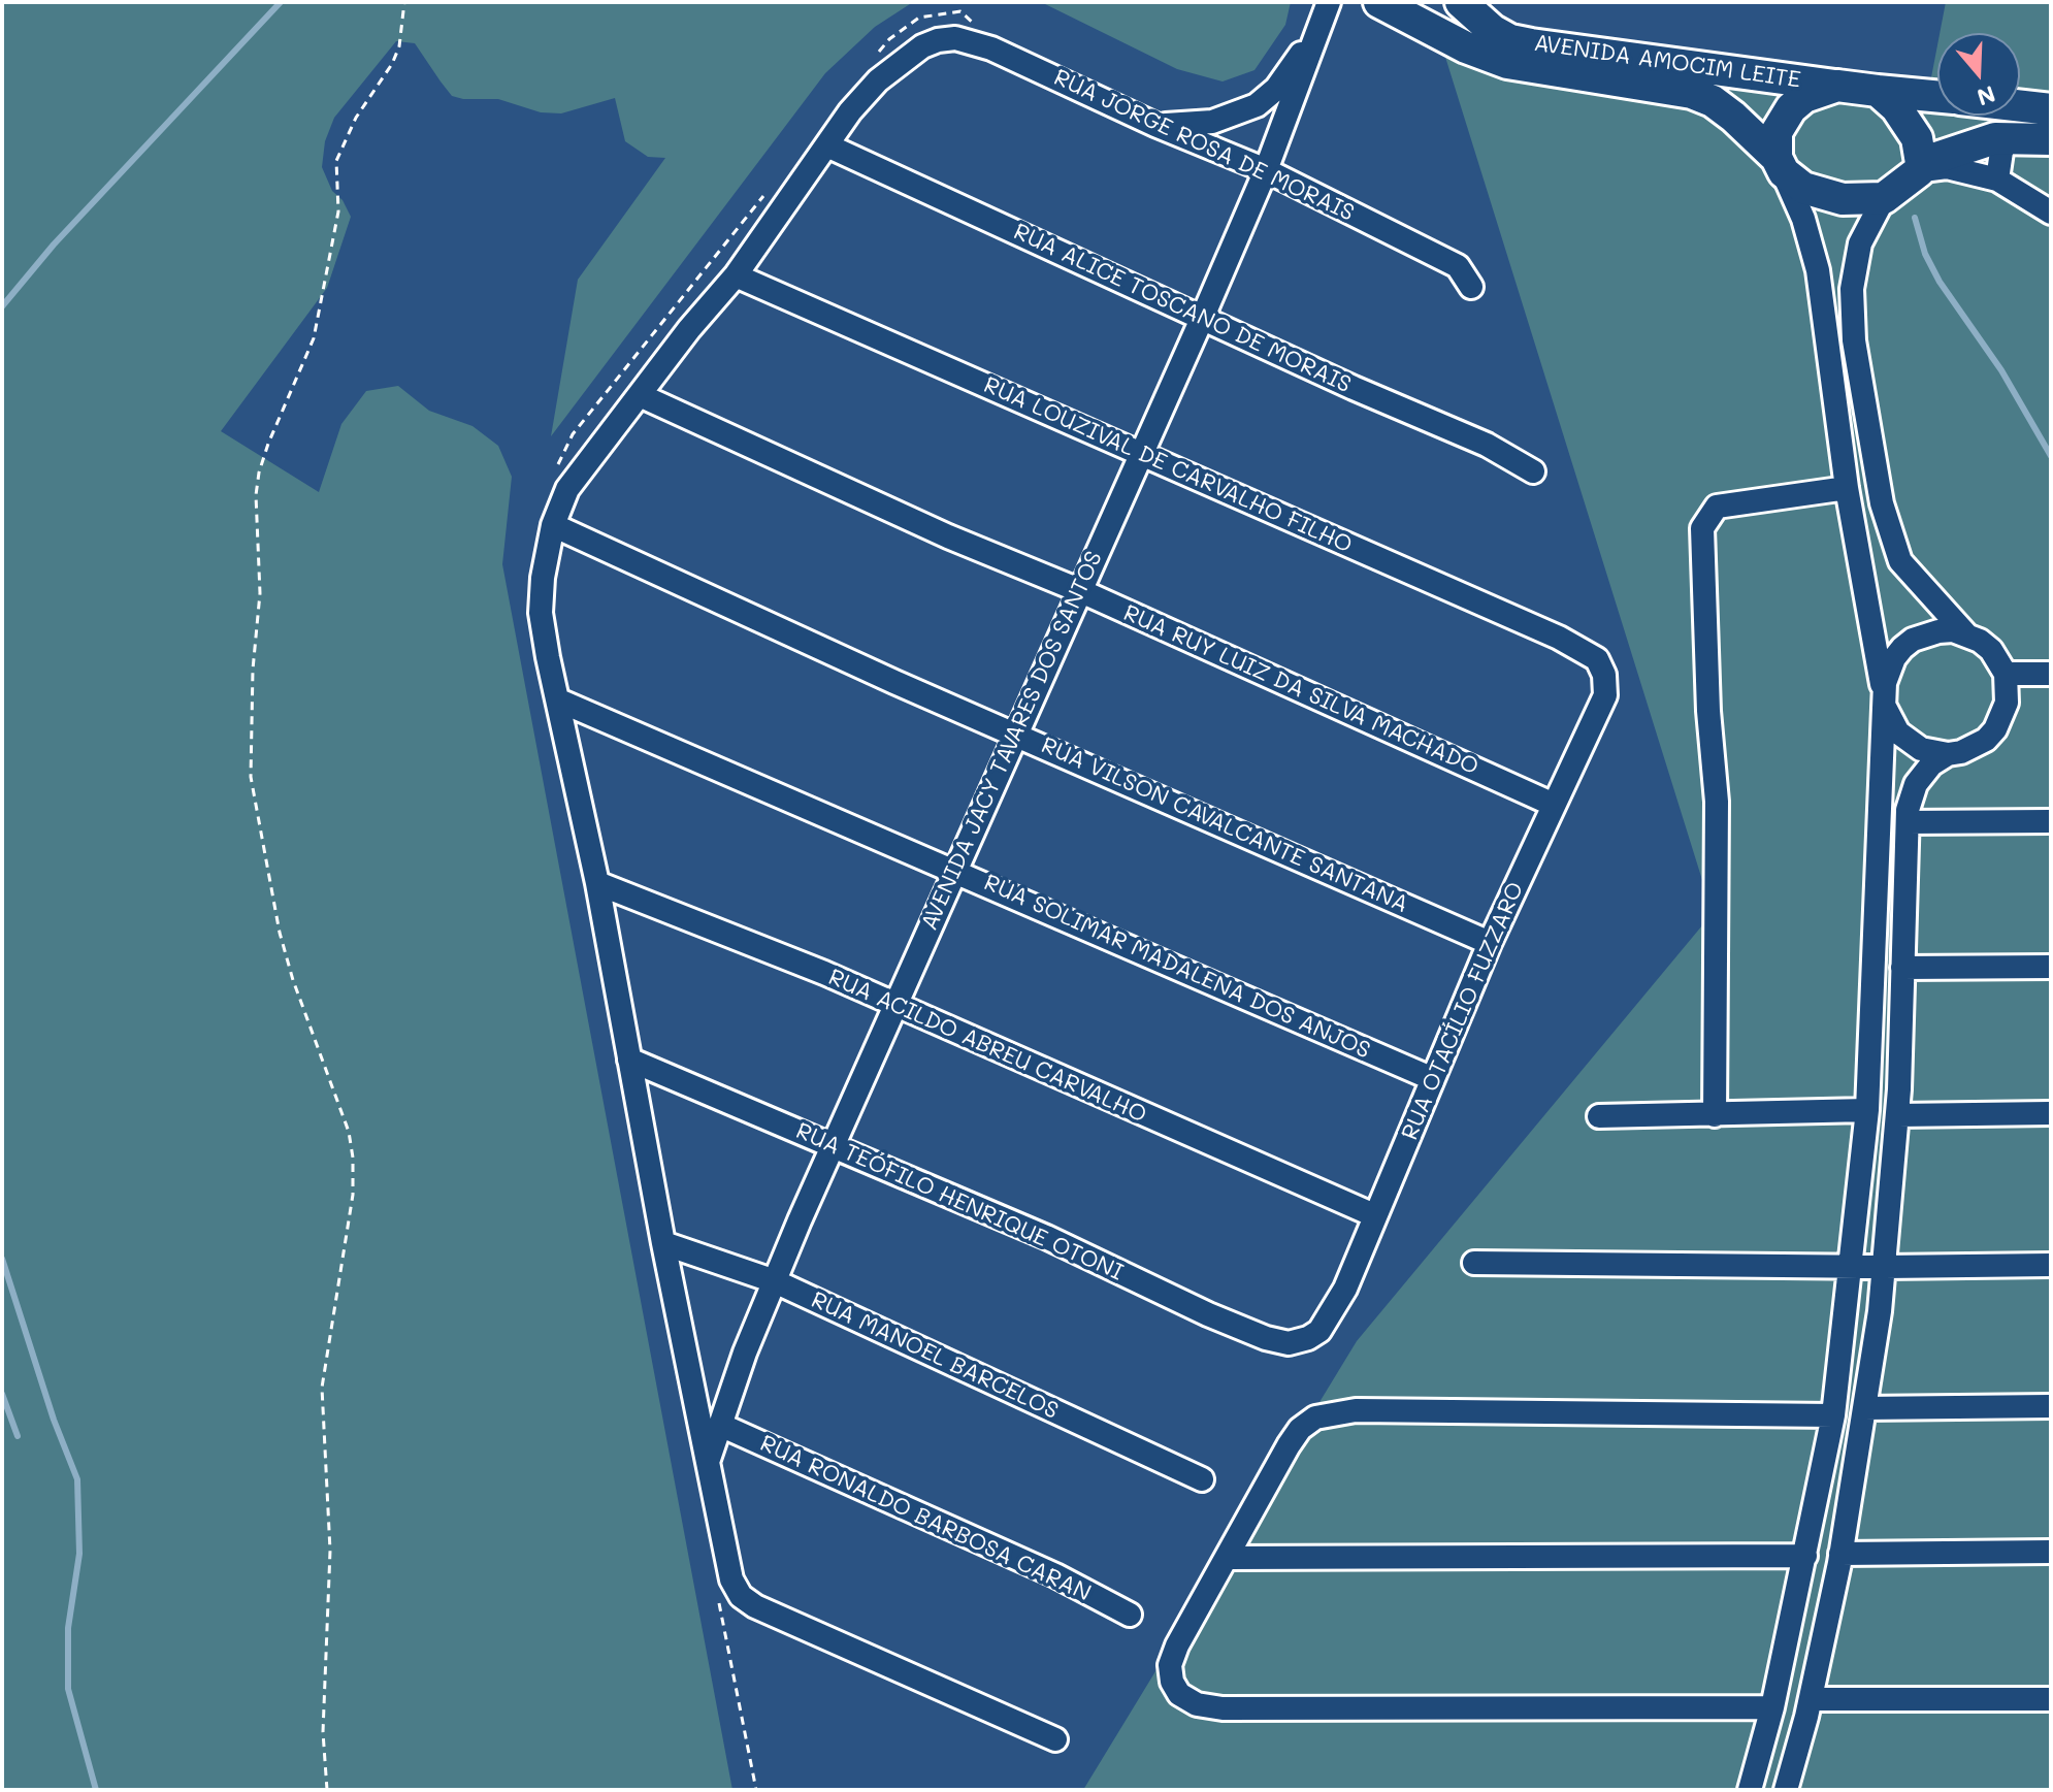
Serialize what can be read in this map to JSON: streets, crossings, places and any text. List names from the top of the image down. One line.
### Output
{"streets":{"street":["AVENIDA AMOCIM LEITE","RUA JORGE ROSA DE MORAIS","RUA ALICE TOSCANO DE MORAIS","RUA LOUZIVAL DE CARVALHO FILHO","RUA RUY LUIZ DA SILVA MACHADO","AVENIDA JACY TAVARES DOS SANTOS","RUA VILSON CAVALCANTE SANTANA","RUA SOLIMAR MADALENA DOS ANJOS","RUA OTACÍLIO FUZZARO","RUA ACILDO ABREU CARVALHO","RUA TEÓFILO HENRIQUE OTONI","RUA MANOEL BARCELOS","RUA RONALDO BARBOSA CARAN"]},"crossings":[["RUA JORGE ROSA DE MORAIS","RUA ALICE TOSCANO DE MORAIS"],["RUA JORGE ROSA DE MORAIS","AVENIDA JACY TAVARES DOS SANTOS"],["RUA ALICE TOSCANO DE MORAIS","AVENIDA JACY TAVARES DOS SANTOS"],["RUA LOUZIVAL DE CARVALHO FILHO","AVENIDA JACY TAVARES DOS SANTOS"],["RUA LOUZIVAL DE CARVALHO FILHO","RUA OTACÍLIO FUZZARO"],["RUA RUY LUIZ DA SILVA MACHADO","AVENIDA JACY TAVARES DOS SANTOS"],["RUA RUY LUIZ DA SILVA MACHADO","RUA OTACÍLIO FUZZARO"],["AVENIDA JACY TAVARES DOS SANTOS","RUA VILSON CAVALCANTE SANTANA"],["AVENIDA JACY TAVARES DOS SANTOS","RUA SOLIMAR MADALENA DOS ANJOS"],["AVENIDA JACY TAVARES DOS SANTOS","RUA ACILDO ABREU CARVALHO"],["AVENIDA JACY TAVARES DOS SANTOS","RUA TEÓFILO HENRIQUE OTONI"],["AVENIDA JACY TAVARES DOS SANTOS","RUA MANOEL BARCELOS"],["AVENIDA JACY TAVARES DOS SANTOS","RUA RONALDO BARBOSA CARAN"],["RUA VILSON CAVALCANTE SANTANA","RUA OTACÍLIO FUZZARO"],["RUA SOLIMAR MADALENA DOS ANJOS","RUA OTACÍLIO FUZZARO"],["RUA OTACÍLIO FUZZARO","RUA ACILDO ABREU CARVALHO"],["RUA OTACÍLIO FUZZARO","RUA TEÓFILO HENRIQUE OTONI"]],"north":"bottom"}
